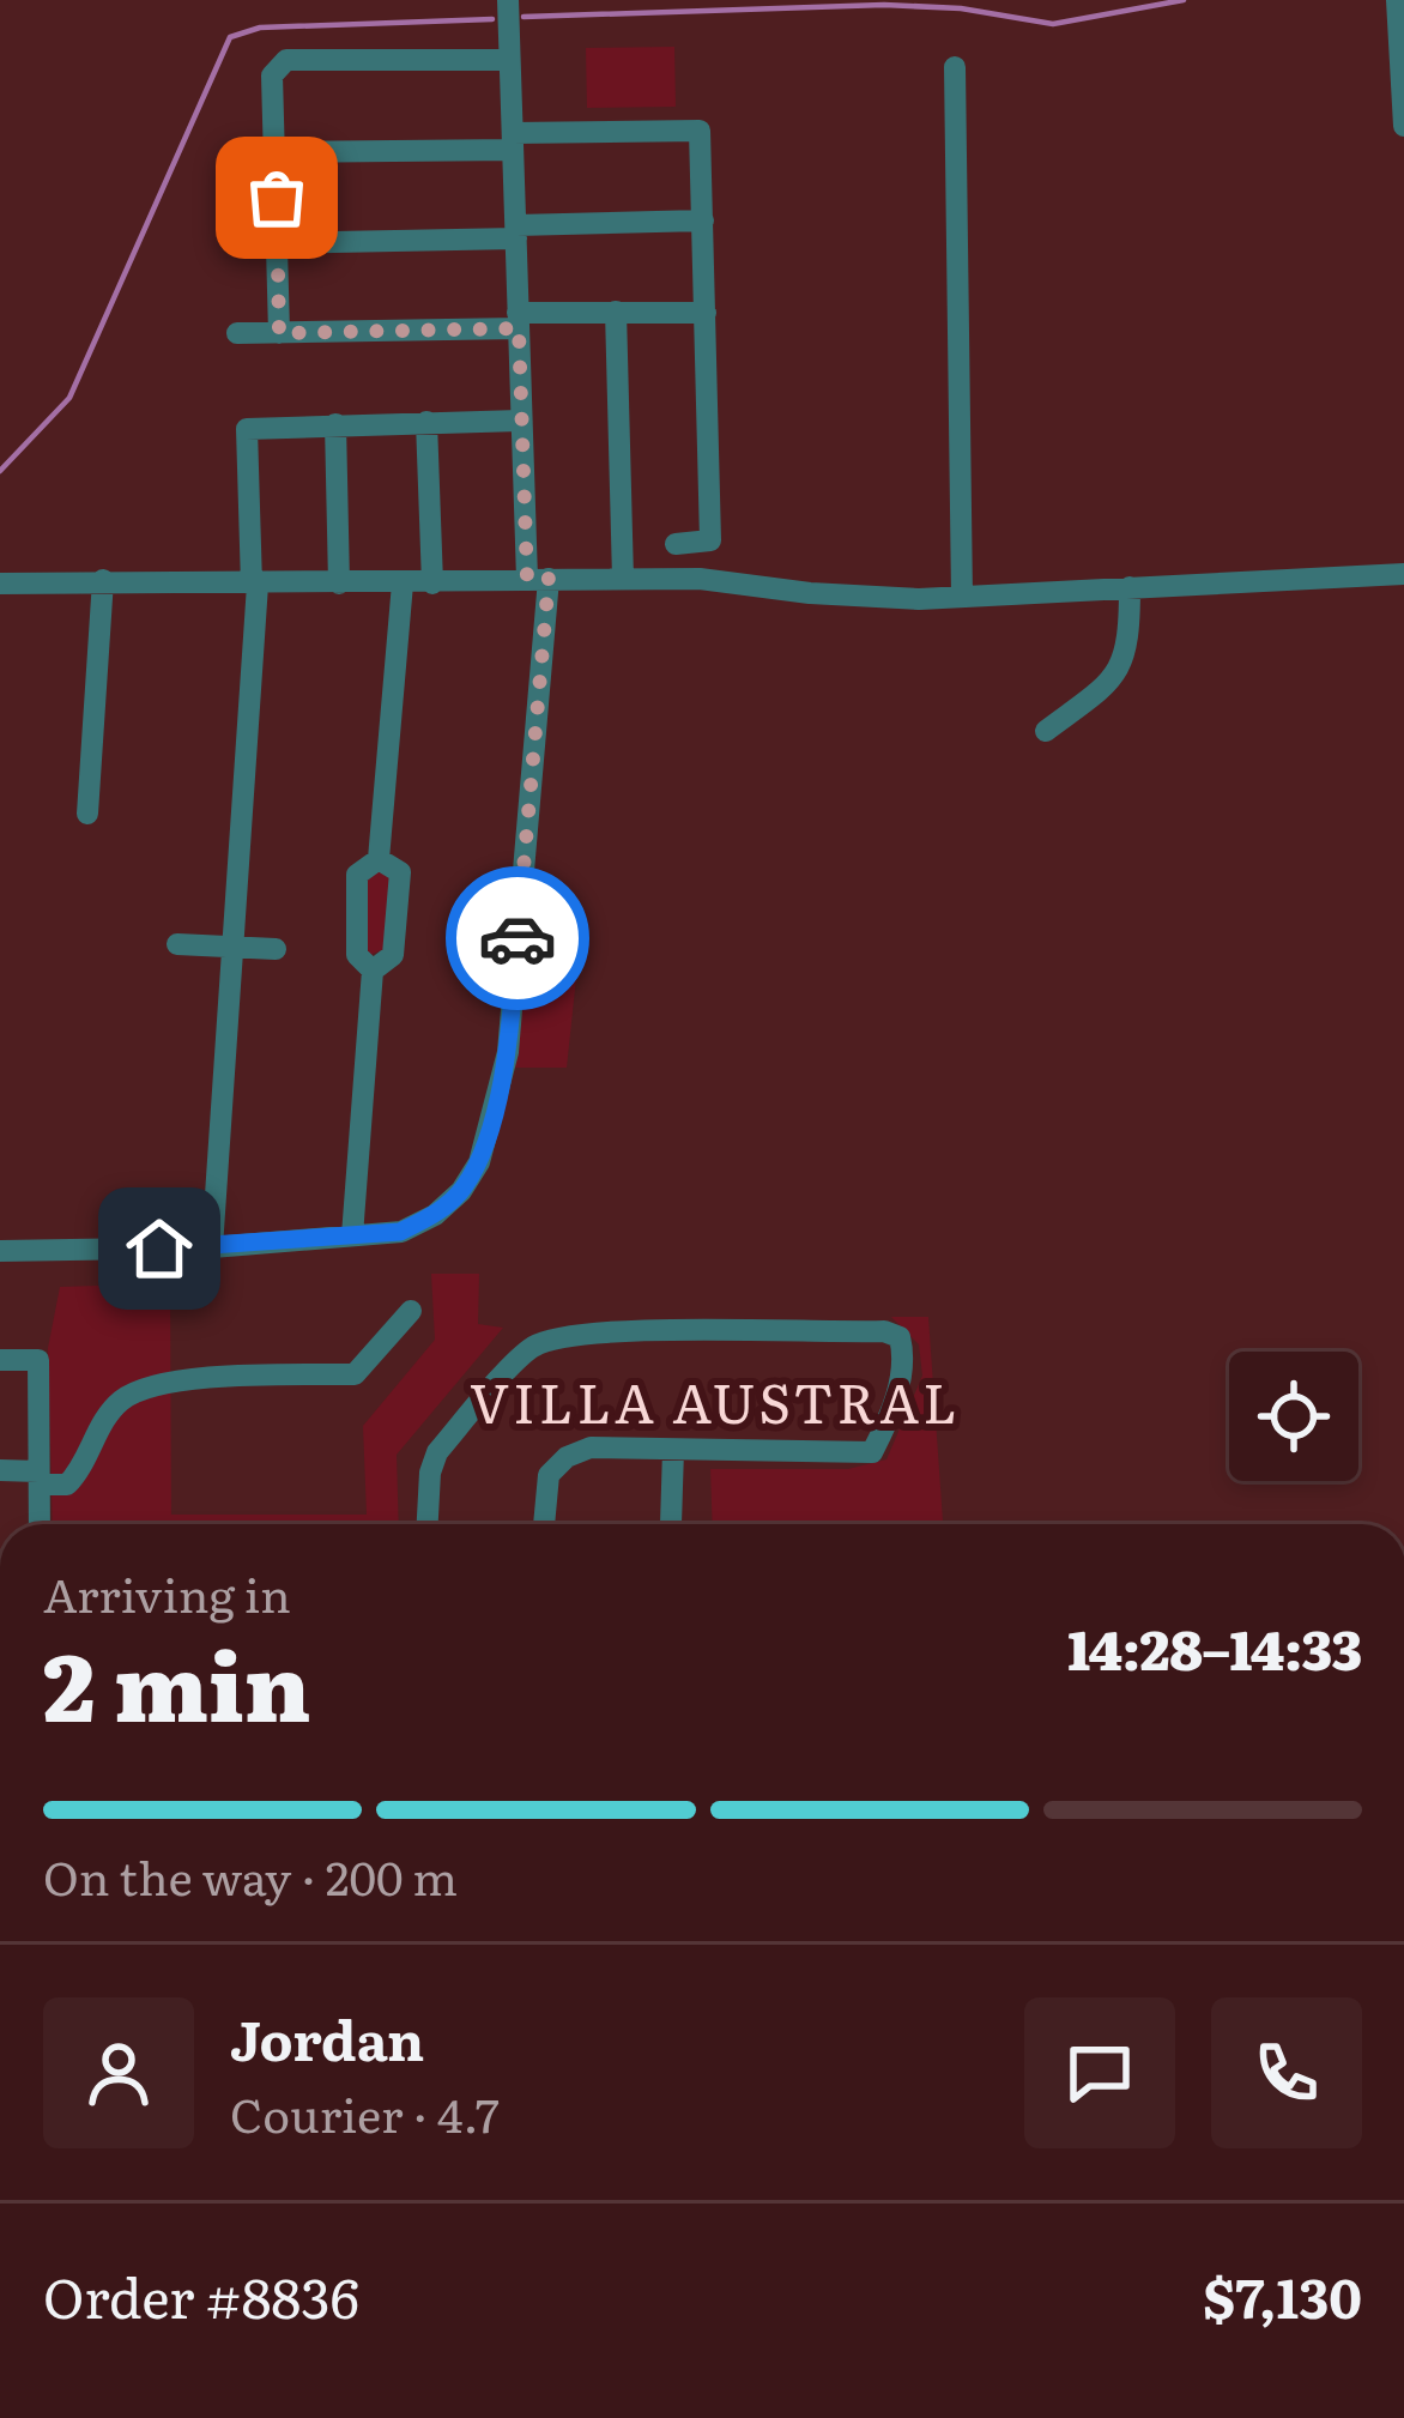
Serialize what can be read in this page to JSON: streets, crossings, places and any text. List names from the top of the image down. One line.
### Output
{"districts":["VILLA AUSTRAL"],"page":{"heading":["2 min","Arriving in","14:28–14:33"],"panel":["Jordan","Courier · 4.7","Order #8836","$7,130"],"bar":"On the way · 200 m"}}
